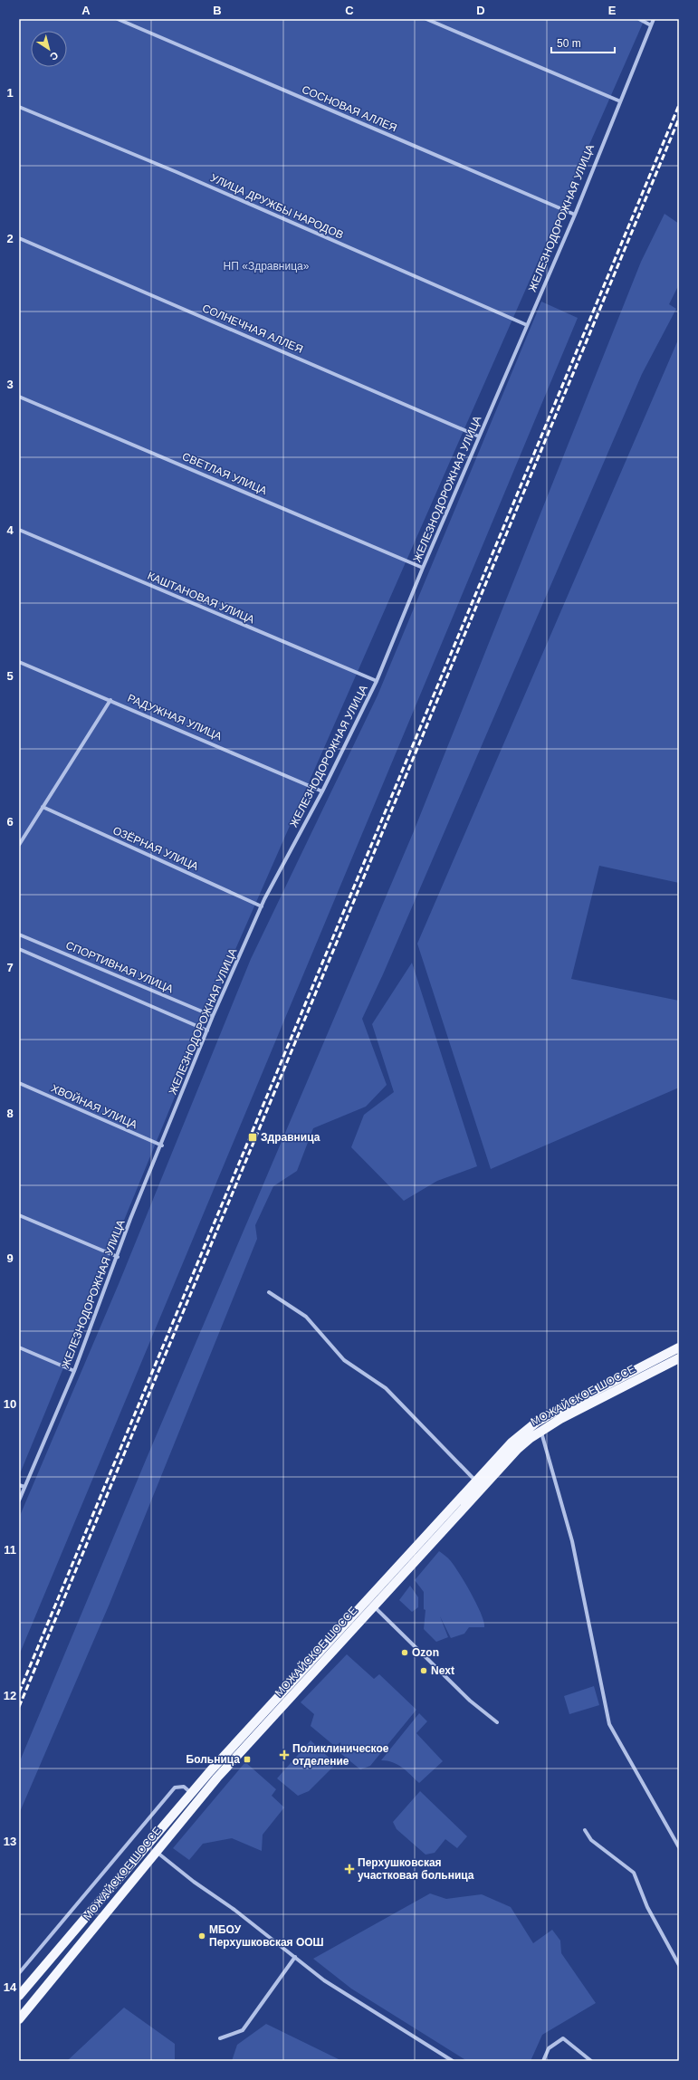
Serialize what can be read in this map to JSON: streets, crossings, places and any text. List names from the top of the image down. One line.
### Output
{"streets":{"main road":["МОЖАЙСКОЕ ШОССЕ"],"street":["СОСНОВАЯ АЛЛЕЯ","УЛИЦА ДРУЖБЫ НАРОДОВ","ЖЕЛЕЗНОДОРОЖНАЯ УЛИЦА","СОЛНЕЧНАЯ АЛЛЕЯ","СВЕТЛАЯ УЛИЦА","КАШТАНОВАЯ УЛИЦА","РАДУЖНАЯ УЛИЦА","ОЗЁРНАЯ УЛИЦА","СПОРТИВНАЯ УЛИЦА","ХВОЙНАЯ УЛИЦА"]},"crossings":[["СОСНОВАЯ АЛЛЕЯ","ЖЕЛЕЗНОДОРОЖНАЯ УЛИЦА"],["УЛИЦА ДРУЖБЫ НАРОДОВ","ЖЕЛЕЗНОДОРОЖНАЯ УЛИЦА"],["ЖЕЛЕЗНОДОРОЖНАЯ УЛИЦА","СОЛНЕЧНАЯ АЛЛЕЯ"],["ЖЕЛЕЗНОДОРОЖНАЯ УЛИЦА","СВЕТЛАЯ УЛИЦА"],["ЖЕЛЕЗНОДОРОЖНАЯ УЛИЦА","КАШТАНОВАЯ УЛИЦА"],["ЖЕЛЕЗНОДОРОЖНАЯ УЛИЦА","РАДУЖНАЯ УЛИЦА"],["ЖЕЛЕЗНОДОРОЖНАЯ УЛИЦА","ОЗЁРНАЯ УЛИЦА"],["ЖЕЛЕЗНОДОРОЖНАЯ УЛИЦА","СПОРТИВНАЯ УЛИЦА"],["ЖЕЛЕЗНОДОРОЖНАЯ УЛИЦА","ХВОЙНАЯ УЛИЦА"]],"parks":["НП «Здравница»"],"places":{"transit":["Здравница","Больница"],"other":["Ozon","Next","МБОУ Перхушковская ООШ"],"health":["Поликлиническое отделение","Перхушковская участковая больница"]},"scale_bar":"50 m","north":"bottom right","grid":{"columns":["A","B","C","D","E"],"rows":["1","2","3","4","5","6","7","8","9","10","11","12","13","14"]}}
